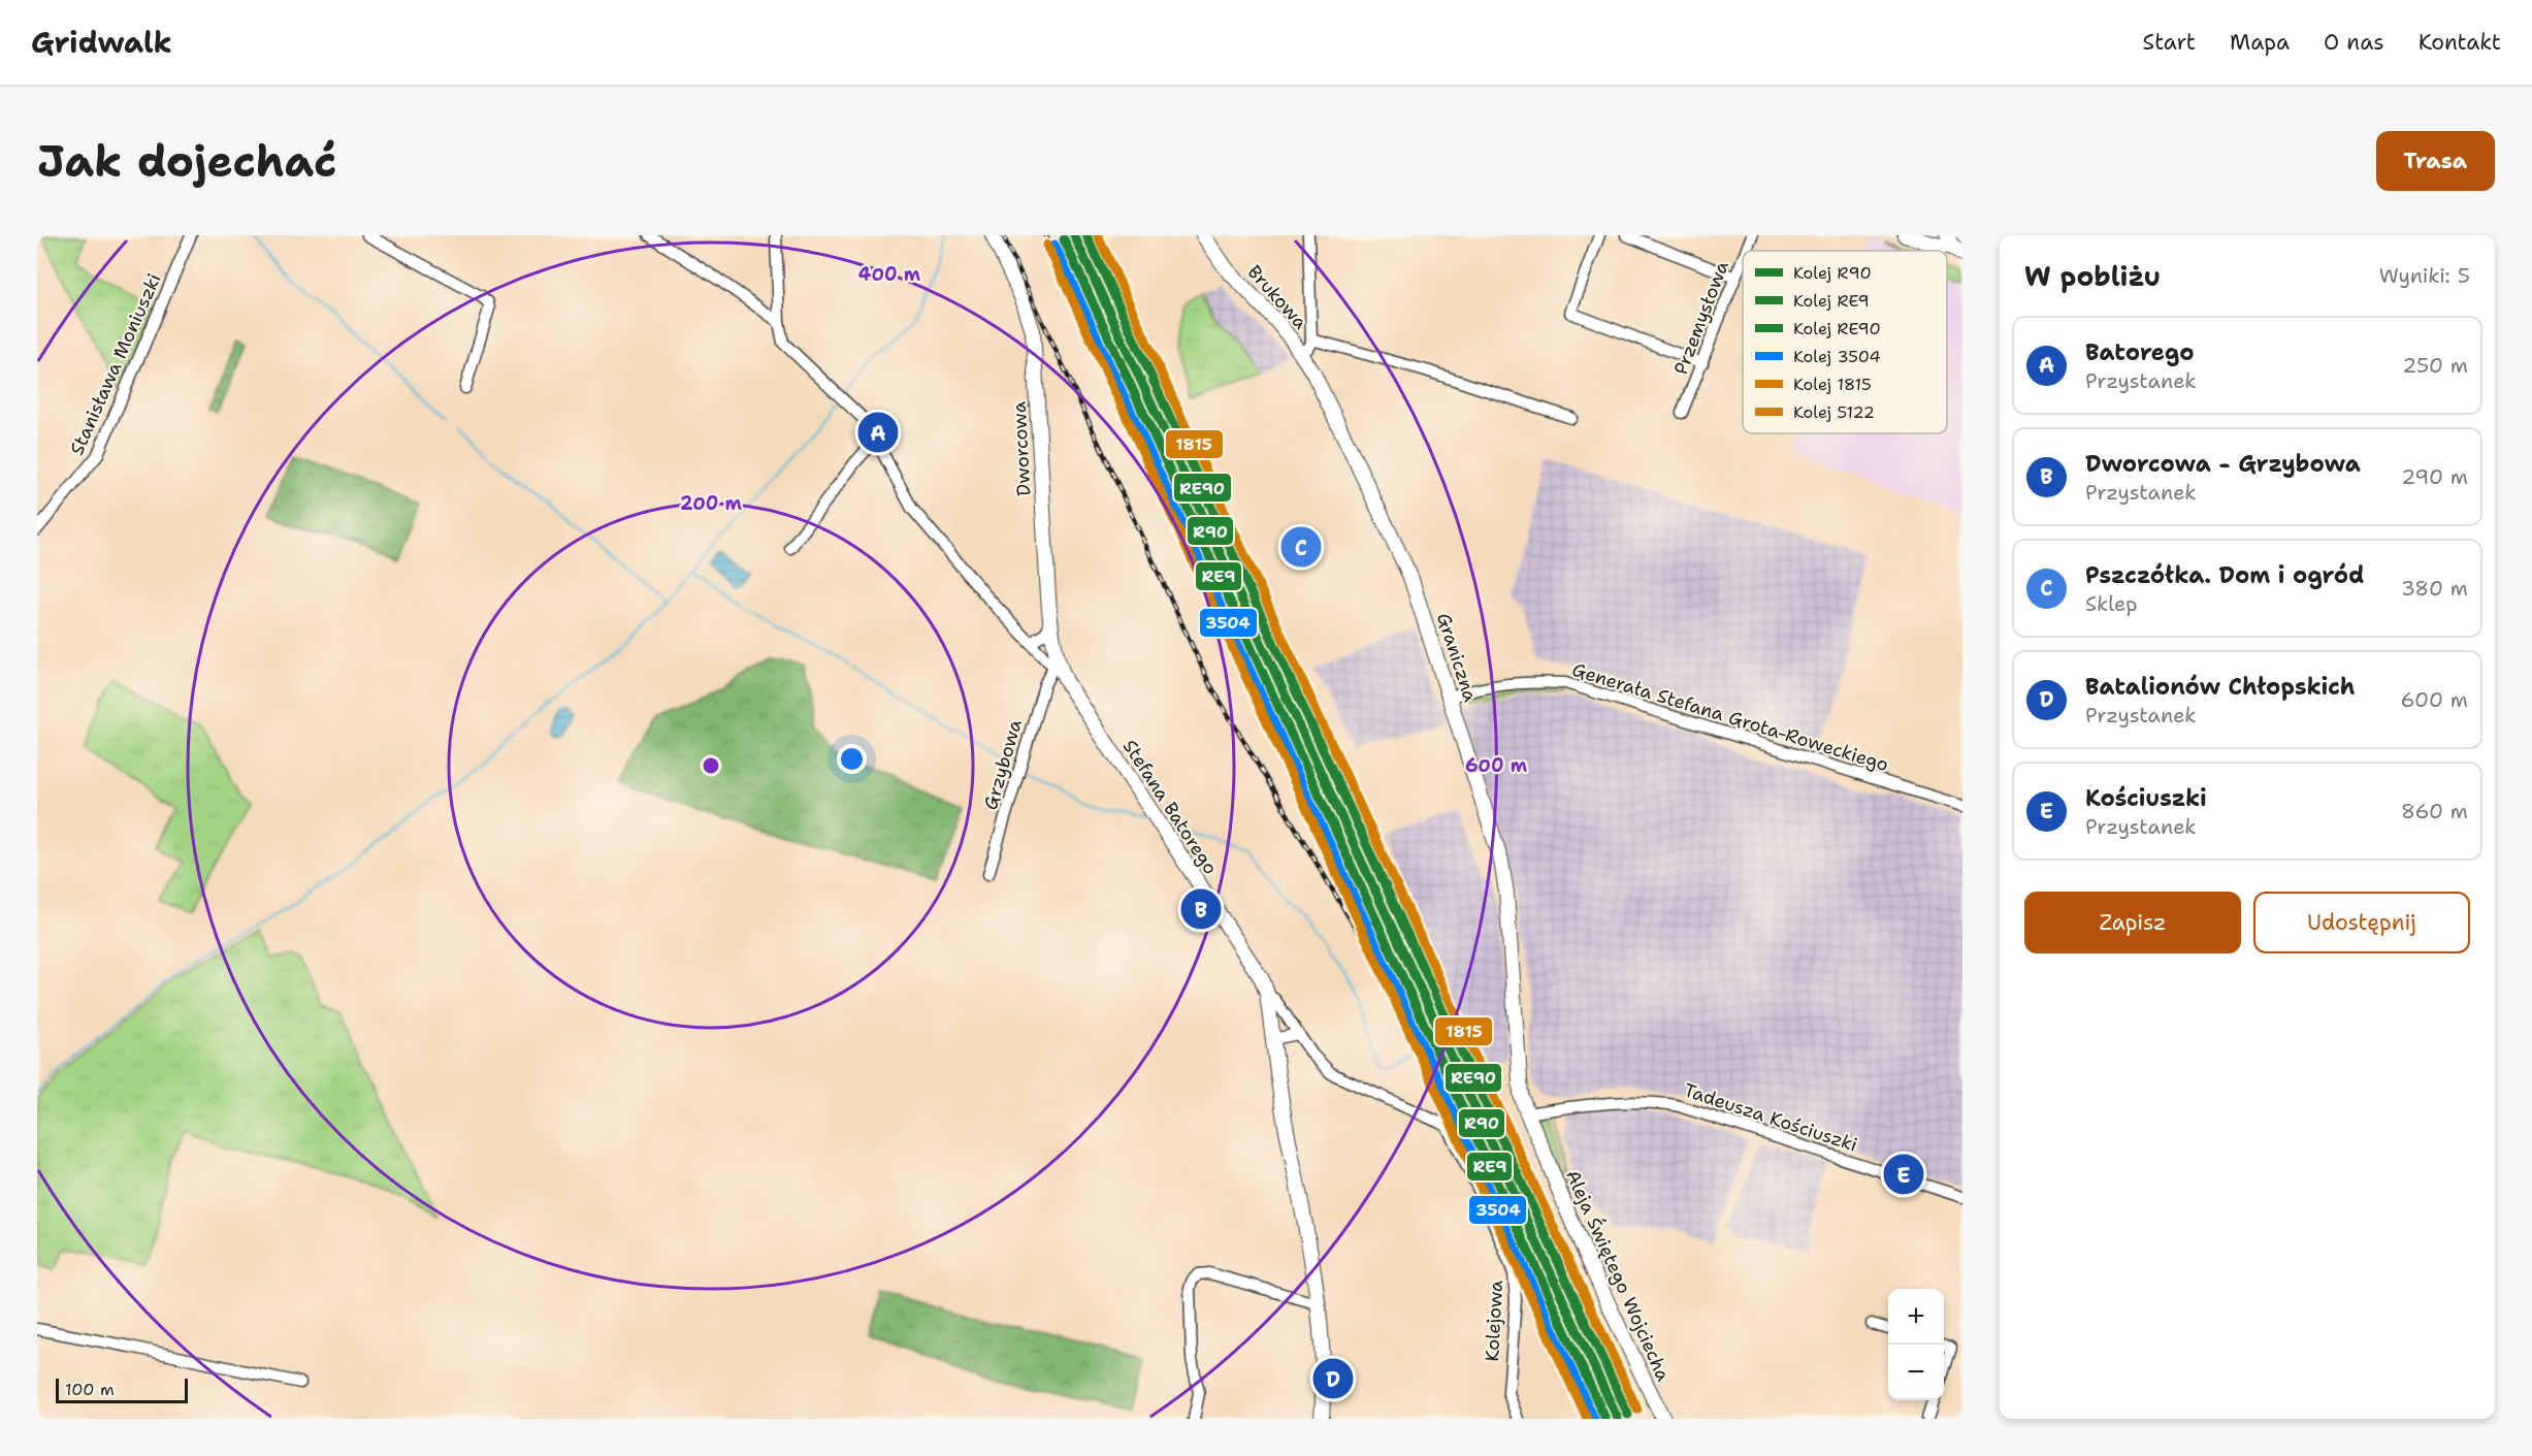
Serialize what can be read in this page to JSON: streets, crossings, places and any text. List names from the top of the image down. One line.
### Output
{"streets":{"street":["Brukowa","Przemysłowa","Stanisława Moniuszki","Dworcowa","Graniczna","Generała Stefana Grota-Roweckiego","Grzybowa","Stefana Batorego","Tadeusza Kościuszki","Aleja Świętego Wojciecha","Kolejowa"]},"crossings":[["Brukowa","Graniczna"],["Dworcowa","Grzybowa"],["Dworcowa","Stefana Batorego"],["Graniczna","Generała Stefana Grota-Roweckiego"],["Graniczna","Tadeusza Kościuszki"],["Graniczna","Aleja Świętego Wojciecha"],["Grzybowa","Stefana Batorego"],["Stefana Batorego","Kolejowa"],["Tadeusza Kościuszki","Aleja Świętego Wojciecha"]],"lines":["rail line R90","rail line RE90","rail line 1815","rail line RE9","rail line 3504","rail line 5122"],"legend":["Kolej R90","Kolej RE9","Kolej RE90","Kolej 3504","Kolej 1815","Kolej 5122"],"scale_bar":"100 m","page":{"header":"Gridwalk","nav":["Start","Mapa","O nas","Kontakt"],"buttons":["Trasa",["Zapisz","Udostępnij"]],"title":"Jak dojechać","heading":["W pobliżu","Wyniki: 5"],"list":[{"mark":"A","name":"Batorego","note":"Przystanek","value":"250 m"},{"mark":"B","name":"Dworcowa - Grzybowa","note":"Przystanek","value":"290 m"},{"mark":"C","name":"Pszczółka. Dom i ogród","note":"Sklep","value":"380 m"},{"mark":"D","name":"Batalionów Chłopskich","note":"Przystanek","value":"600 m"},{"mark":"E","name":"Kościuszki","note":"Przystanek","value":"860 m"}],"pins":["A","C","B","E","D"],"map_buttons":["+","−"],"scale":"100 m"},"rings":["400 m","200 m","600 m"]}
